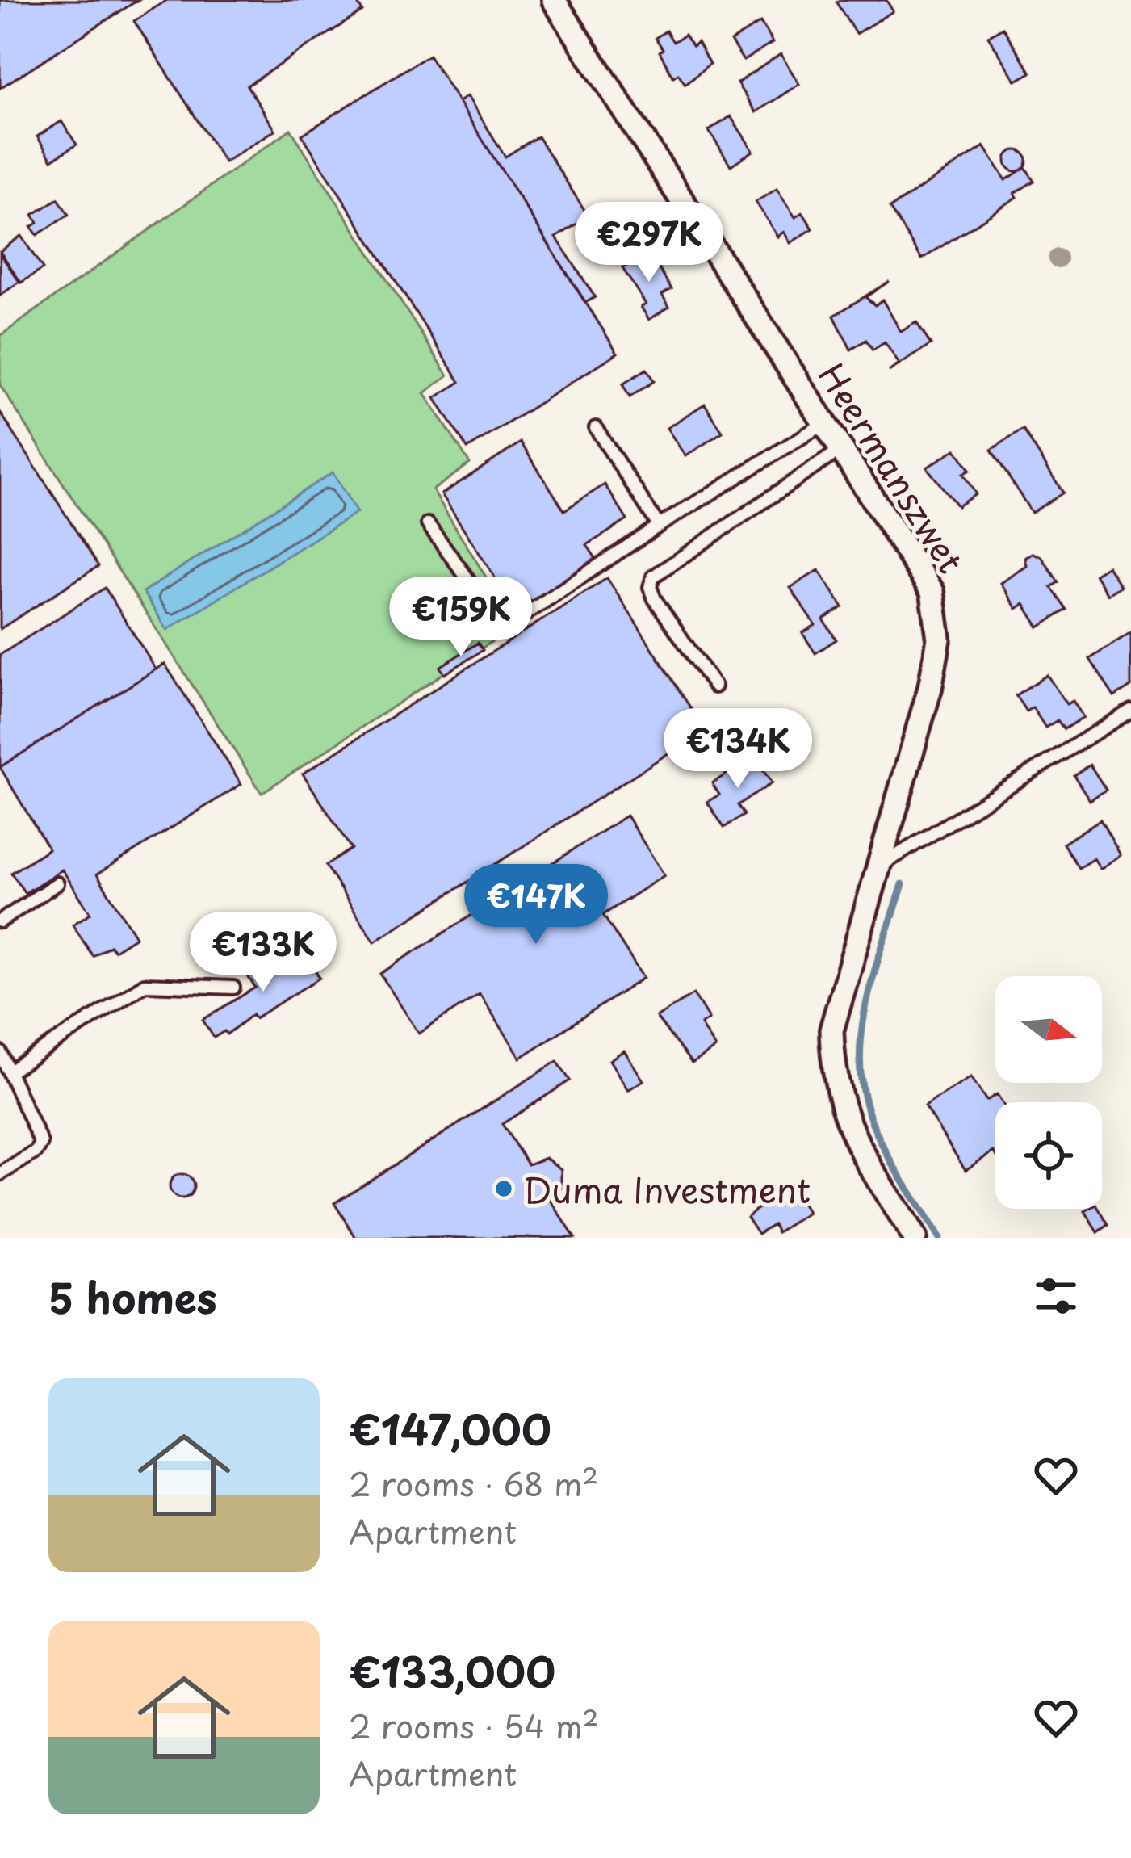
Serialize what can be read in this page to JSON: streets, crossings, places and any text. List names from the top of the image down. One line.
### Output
{"streets":{"street":["Heermanszwet"]},"places":["Duma Investment"],"north":"right","page":{"price":["€297K","€159K","€134K","€147K","€133K"],"heading":"5 homes","list":[{"name":"€147,000","note":"2 rooms · 68 m² · Apartment"},{"name":"€133,000","note":"2 rooms · 54 m² · Apartment"}]}}
